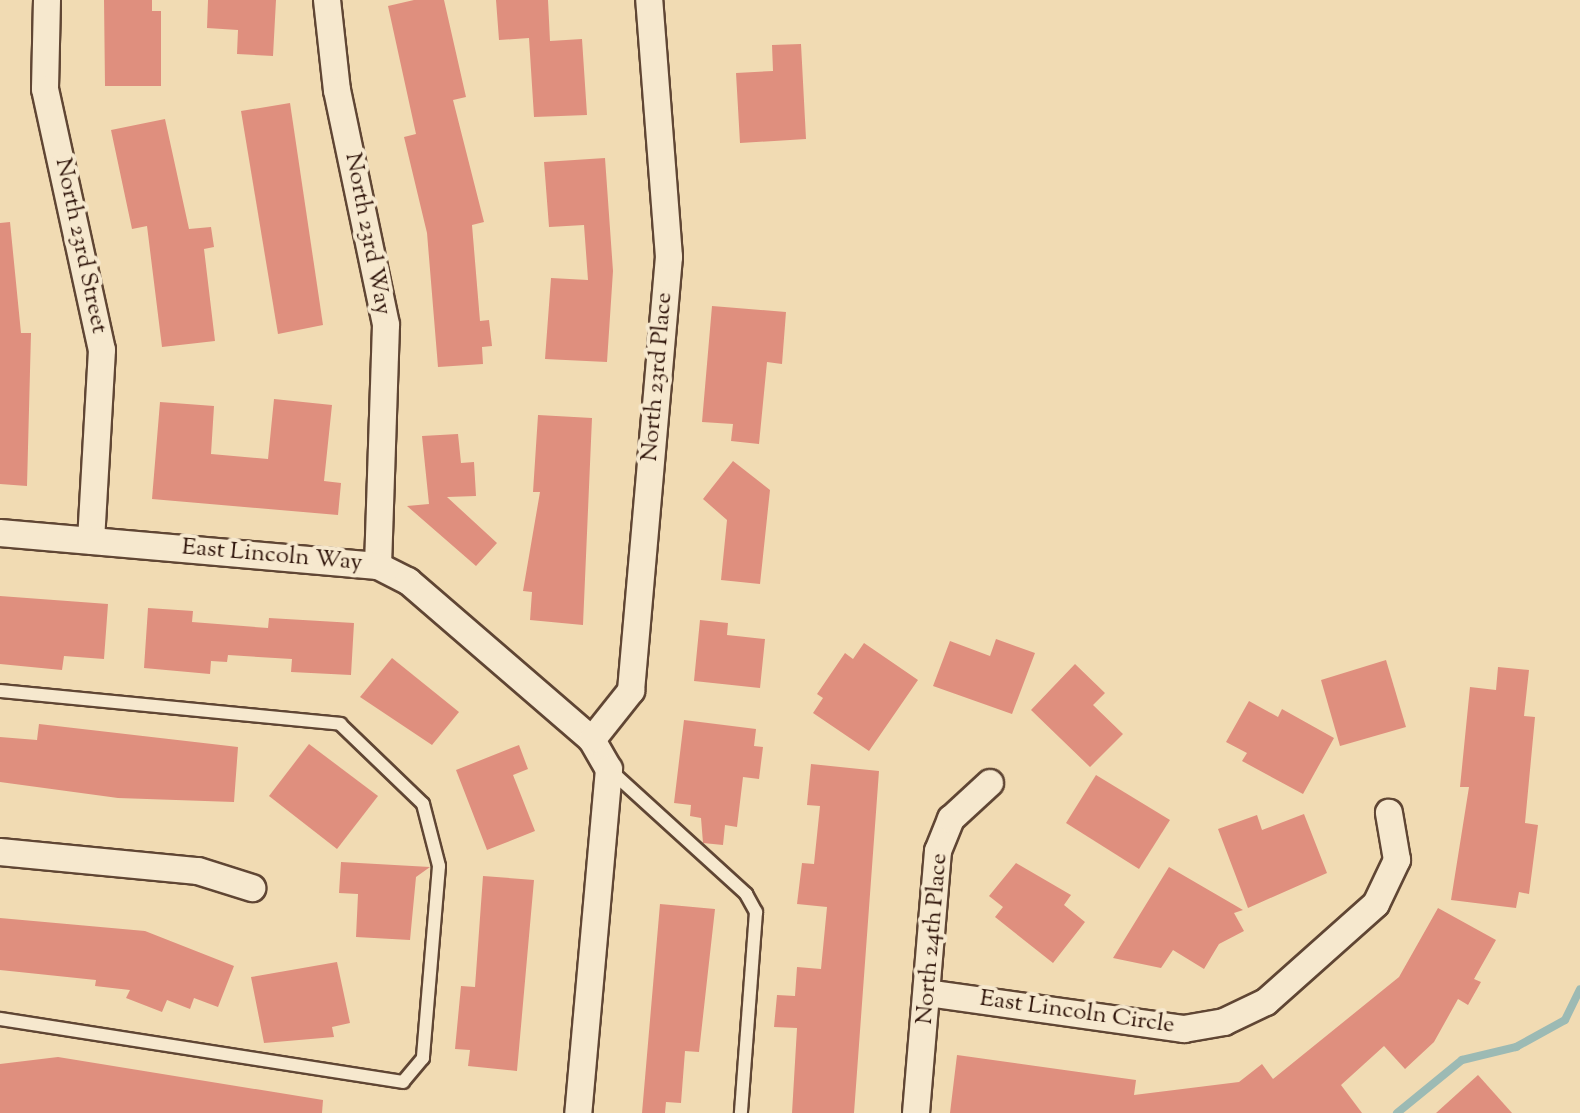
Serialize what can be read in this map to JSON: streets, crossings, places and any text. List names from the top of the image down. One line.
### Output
{"streets":{"street":["North 23rd Way","North 23rd Street","North 23rd Place","East Lincoln Way","North 24th Place","East Lincoln Circle"]},"crossings":[["North 23rd Way","East Lincoln Way"],["North 23rd Street","East Lincoln Way"],["North 23rd Place","East Lincoln Way"],["North 24th Place","East Lincoln Circle"]]}
